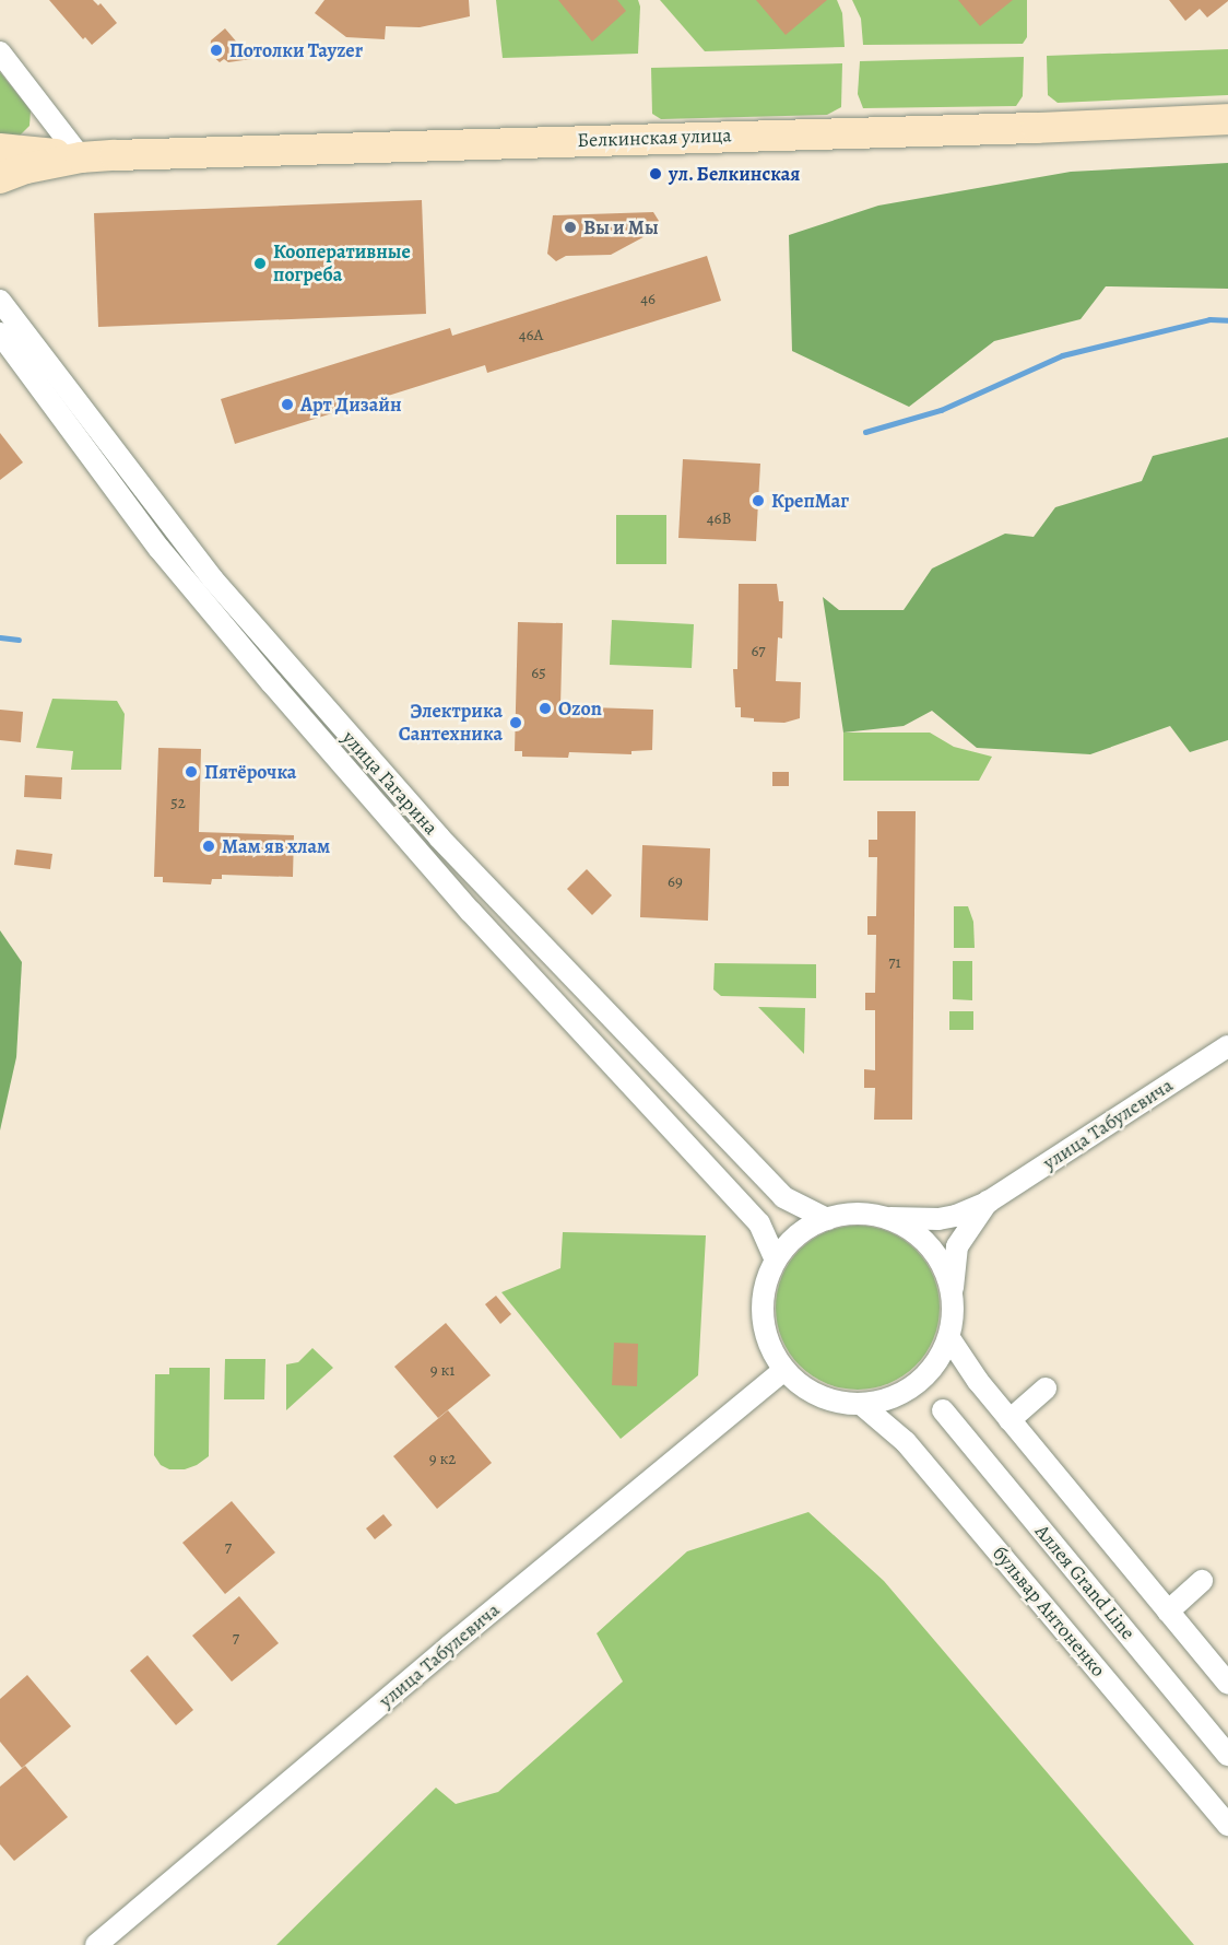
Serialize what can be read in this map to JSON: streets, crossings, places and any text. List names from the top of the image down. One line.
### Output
{"streets":{"main road":["Белкинская улица"],"street":["улица Гагарина","улица Табулевича","Аллея Grand Line","бульвар Антоненко"]},"crossings":[["улица Гагарина","улица Табулевича"],["улица Гагарина","бульвар Антоненко"],["улица Табулевича","бульвар Антоненко"]],"places":["Потолки Tayzer","ул. Белкинская","Вы и Мы","Кооперативные погреба","Арт Дизайн","КрепМаг","Ozon","Электрика Сантехника","Пятёрочка","Мам яв хлам"],"house_numbers":["46","46А","46В","67","65","52","69","71","9 к1","9 к2","7","7"]}
